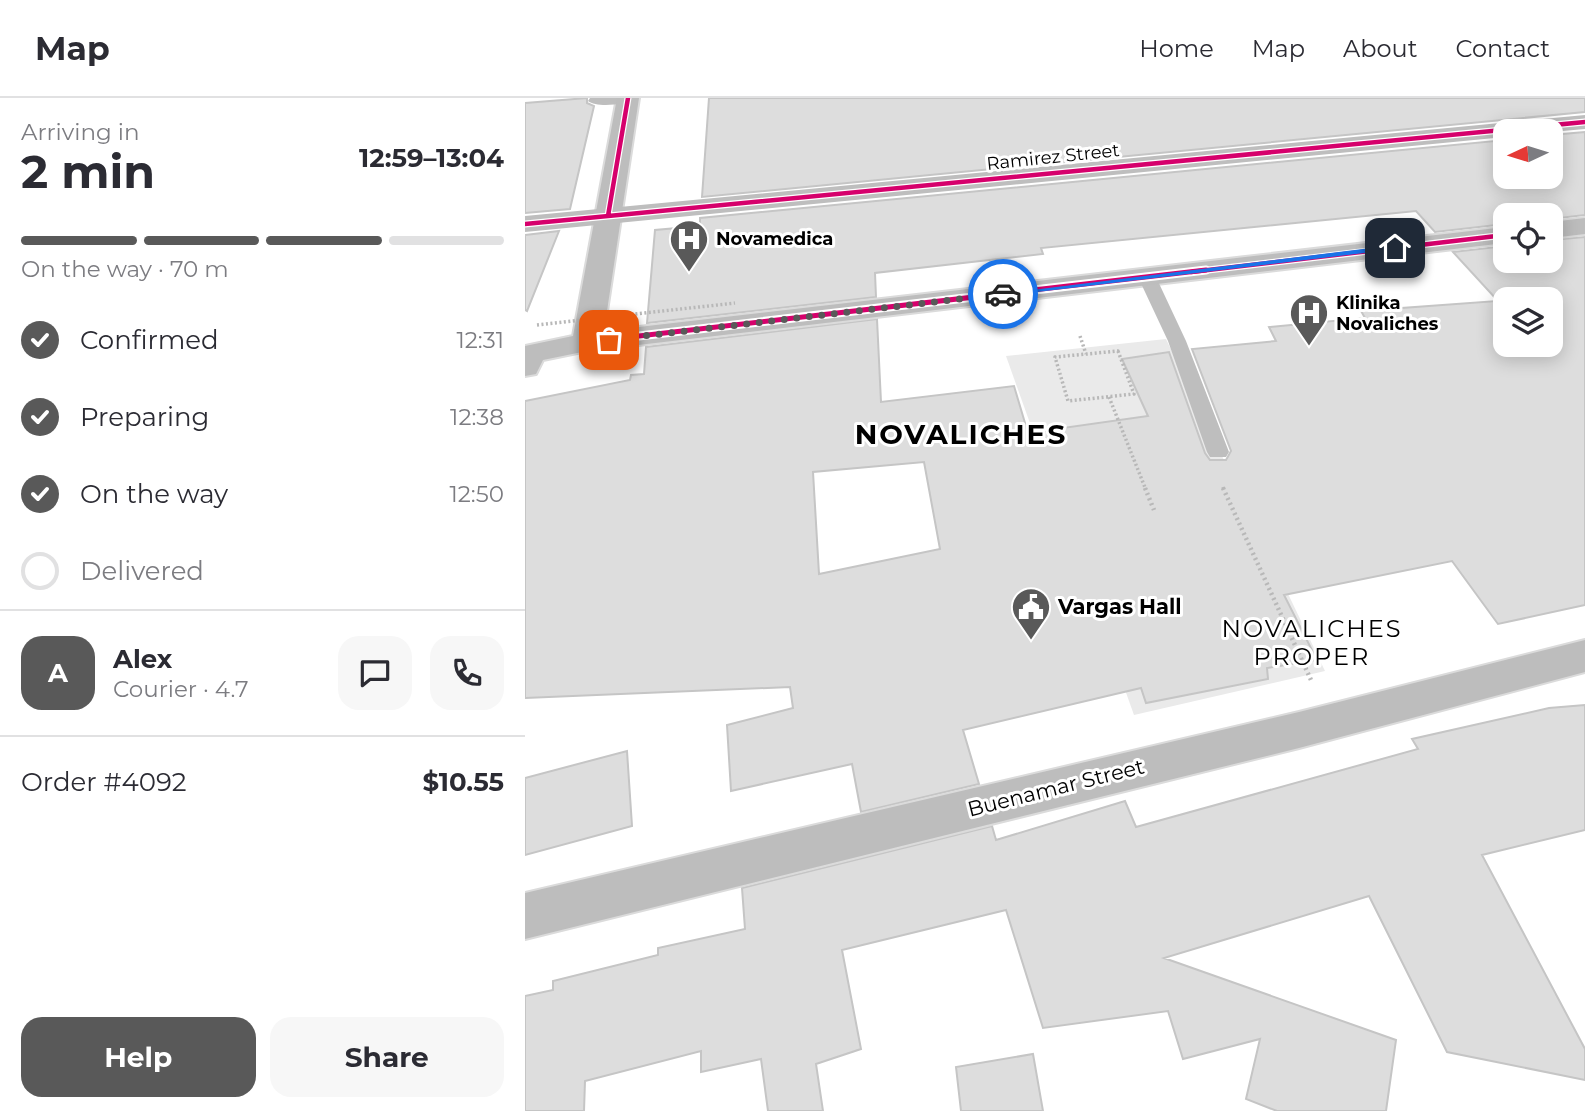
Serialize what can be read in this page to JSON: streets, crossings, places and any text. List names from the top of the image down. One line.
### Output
{"streets":{"main road":["Buenamar Street"],"street":["Ramirez Street"]},"districts":["NOVALICHES","NOVALICHES PROPER"],"places":{"hospital":["Novamedica","Klinika Novaliches"],"public building":["Vargas Hall"]},"north":"left","page":{"header":"Map","nav":["Home","Map","About","Contact"],"heading":["2 min","Arriving in","12:59–13:04"],"panel":["Alex","Courier · 4.7","Order #4092","$10.55"],"bar":"On the way · 70 m","list":[["Confirmed","12:31"],["Preparing","12:38"],["On the way","12:50"],"Delivered"],"round":"A","buttons":["Help","Share"]}}
